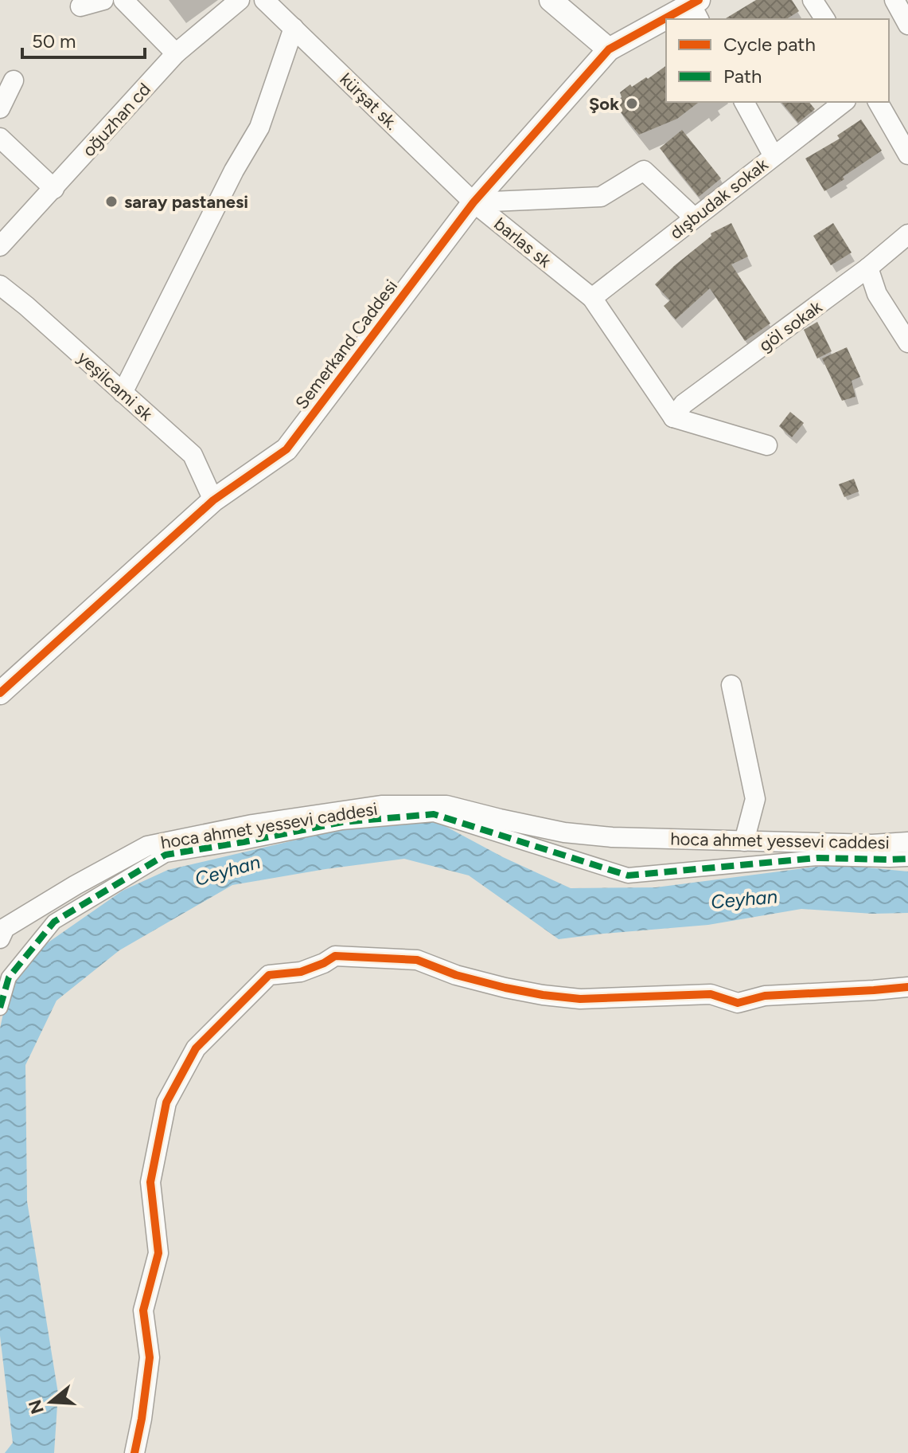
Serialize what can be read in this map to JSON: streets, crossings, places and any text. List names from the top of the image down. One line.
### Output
{"streets":{"street":["kürşat sk.","oğuzhan cd","dışbudak sokak","barlas sk","göl sokak","Semerkand Caddesi","yeşilcami sk","hoca ahmet yessevi caddesi"]},"crossings":[["kürşat sk.","barlas sk"],["kürşat sk.","Semerkand Caddesi"],["dışbudak sokak","barlas sk"],["barlas sk","göl sokak"],["barlas sk","Semerkand Caddesi"],["Semerkand Caddesi","yeşilcami sk"]],"water":["Ceyhan"],"places":["Şok","saray pastanesi"],"legend":["Cycle path","Path"],"scale_bar":"50 m","north":"left"}
